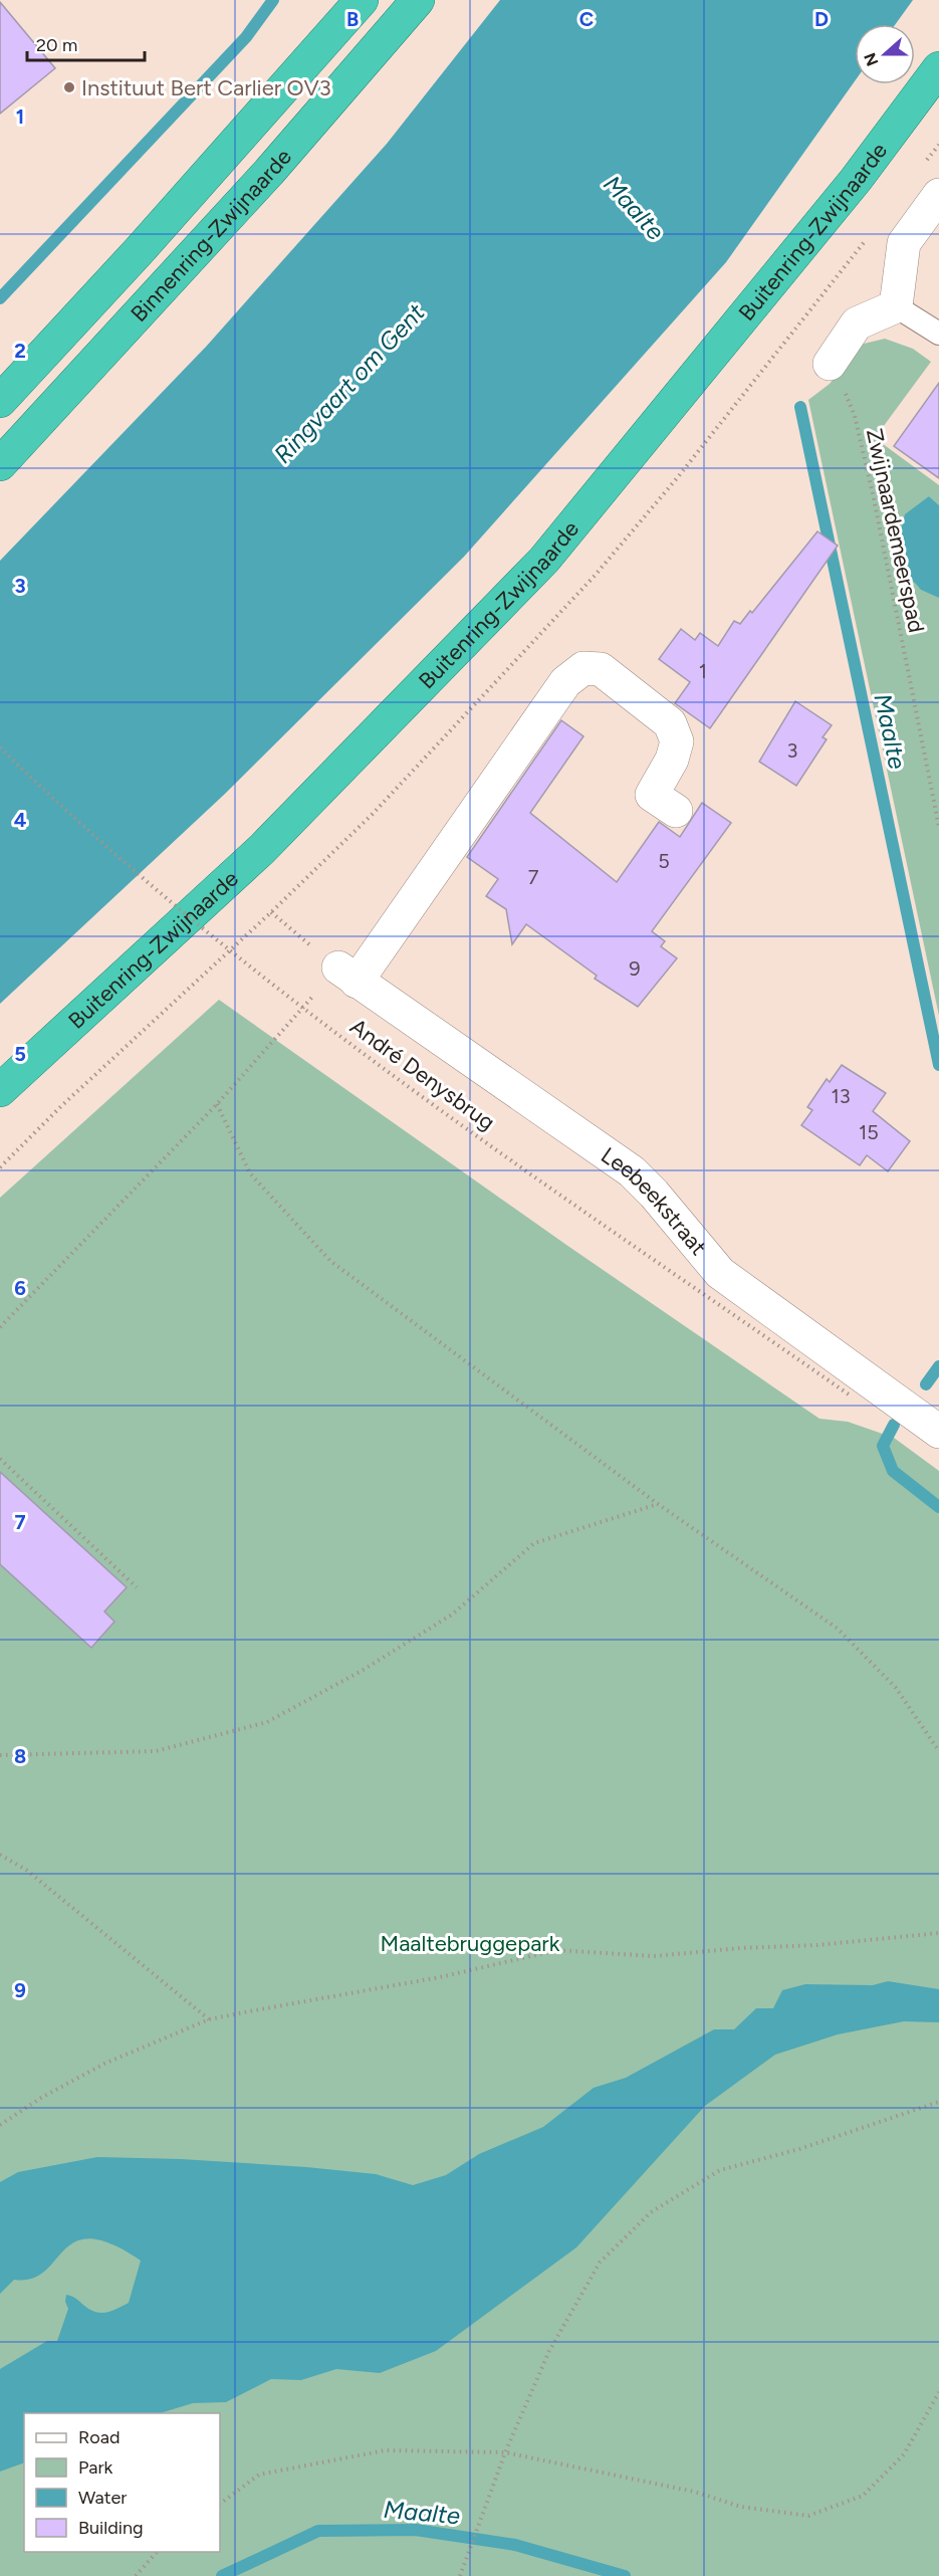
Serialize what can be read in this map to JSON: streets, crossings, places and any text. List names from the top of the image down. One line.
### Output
{"streets":{"highway":["Buitenring-Zwijnaarde","Binnenring-Zwijnaarde"],"street":["Leebeekstraat"],"path":["Zwijnaardemeerspad","André Denysbrug"]},"water":["Maalte","Ringvaart om Gent"],"parks":["Maaltebruggepark"],"places":["Instituut Bert Carlier OV3"],"house_numbers":["1","3","5","7","9","13","15"],"legend":["Road","Park","Water","Building"],"scale_bar":"20 m","north":"left","grid":{"columns":["B","C","D"],"rows":["1","2","3","4","5","6","7","8","9"]}}
